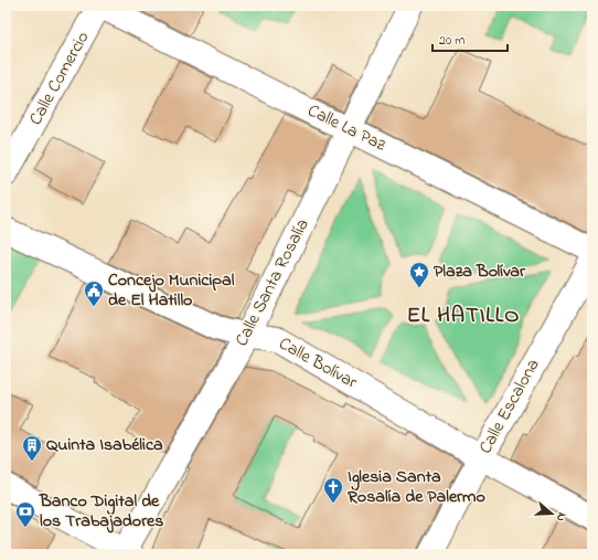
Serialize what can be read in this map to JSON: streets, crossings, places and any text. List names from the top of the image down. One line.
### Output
{"streets":{"street":["Calle Comercio","Calle La Paz","Calle Santa Rosalía","Calle Bolívar","Calle Escalona"]},"crossings":[["Calle Comercio","Calle La Paz"],["Calle La Paz","Calle Santa Rosalía"],["Calle Santa Rosalía","Calle Bolívar"],["Calle Bolívar","Calle Escalona"]],"districts":["EL HATILLO"],"places":{"place":["Plaza Bolívar"],"public building":["Concejo Municipal de El Hatillo"],"building":["Quinta Isabélica"],"church":["Iglesia Santa Rosalía de Palermo"],"bank":["Banco Digital de los Trabajadores"]},"scale_bar":"20 m","north":"right"}
